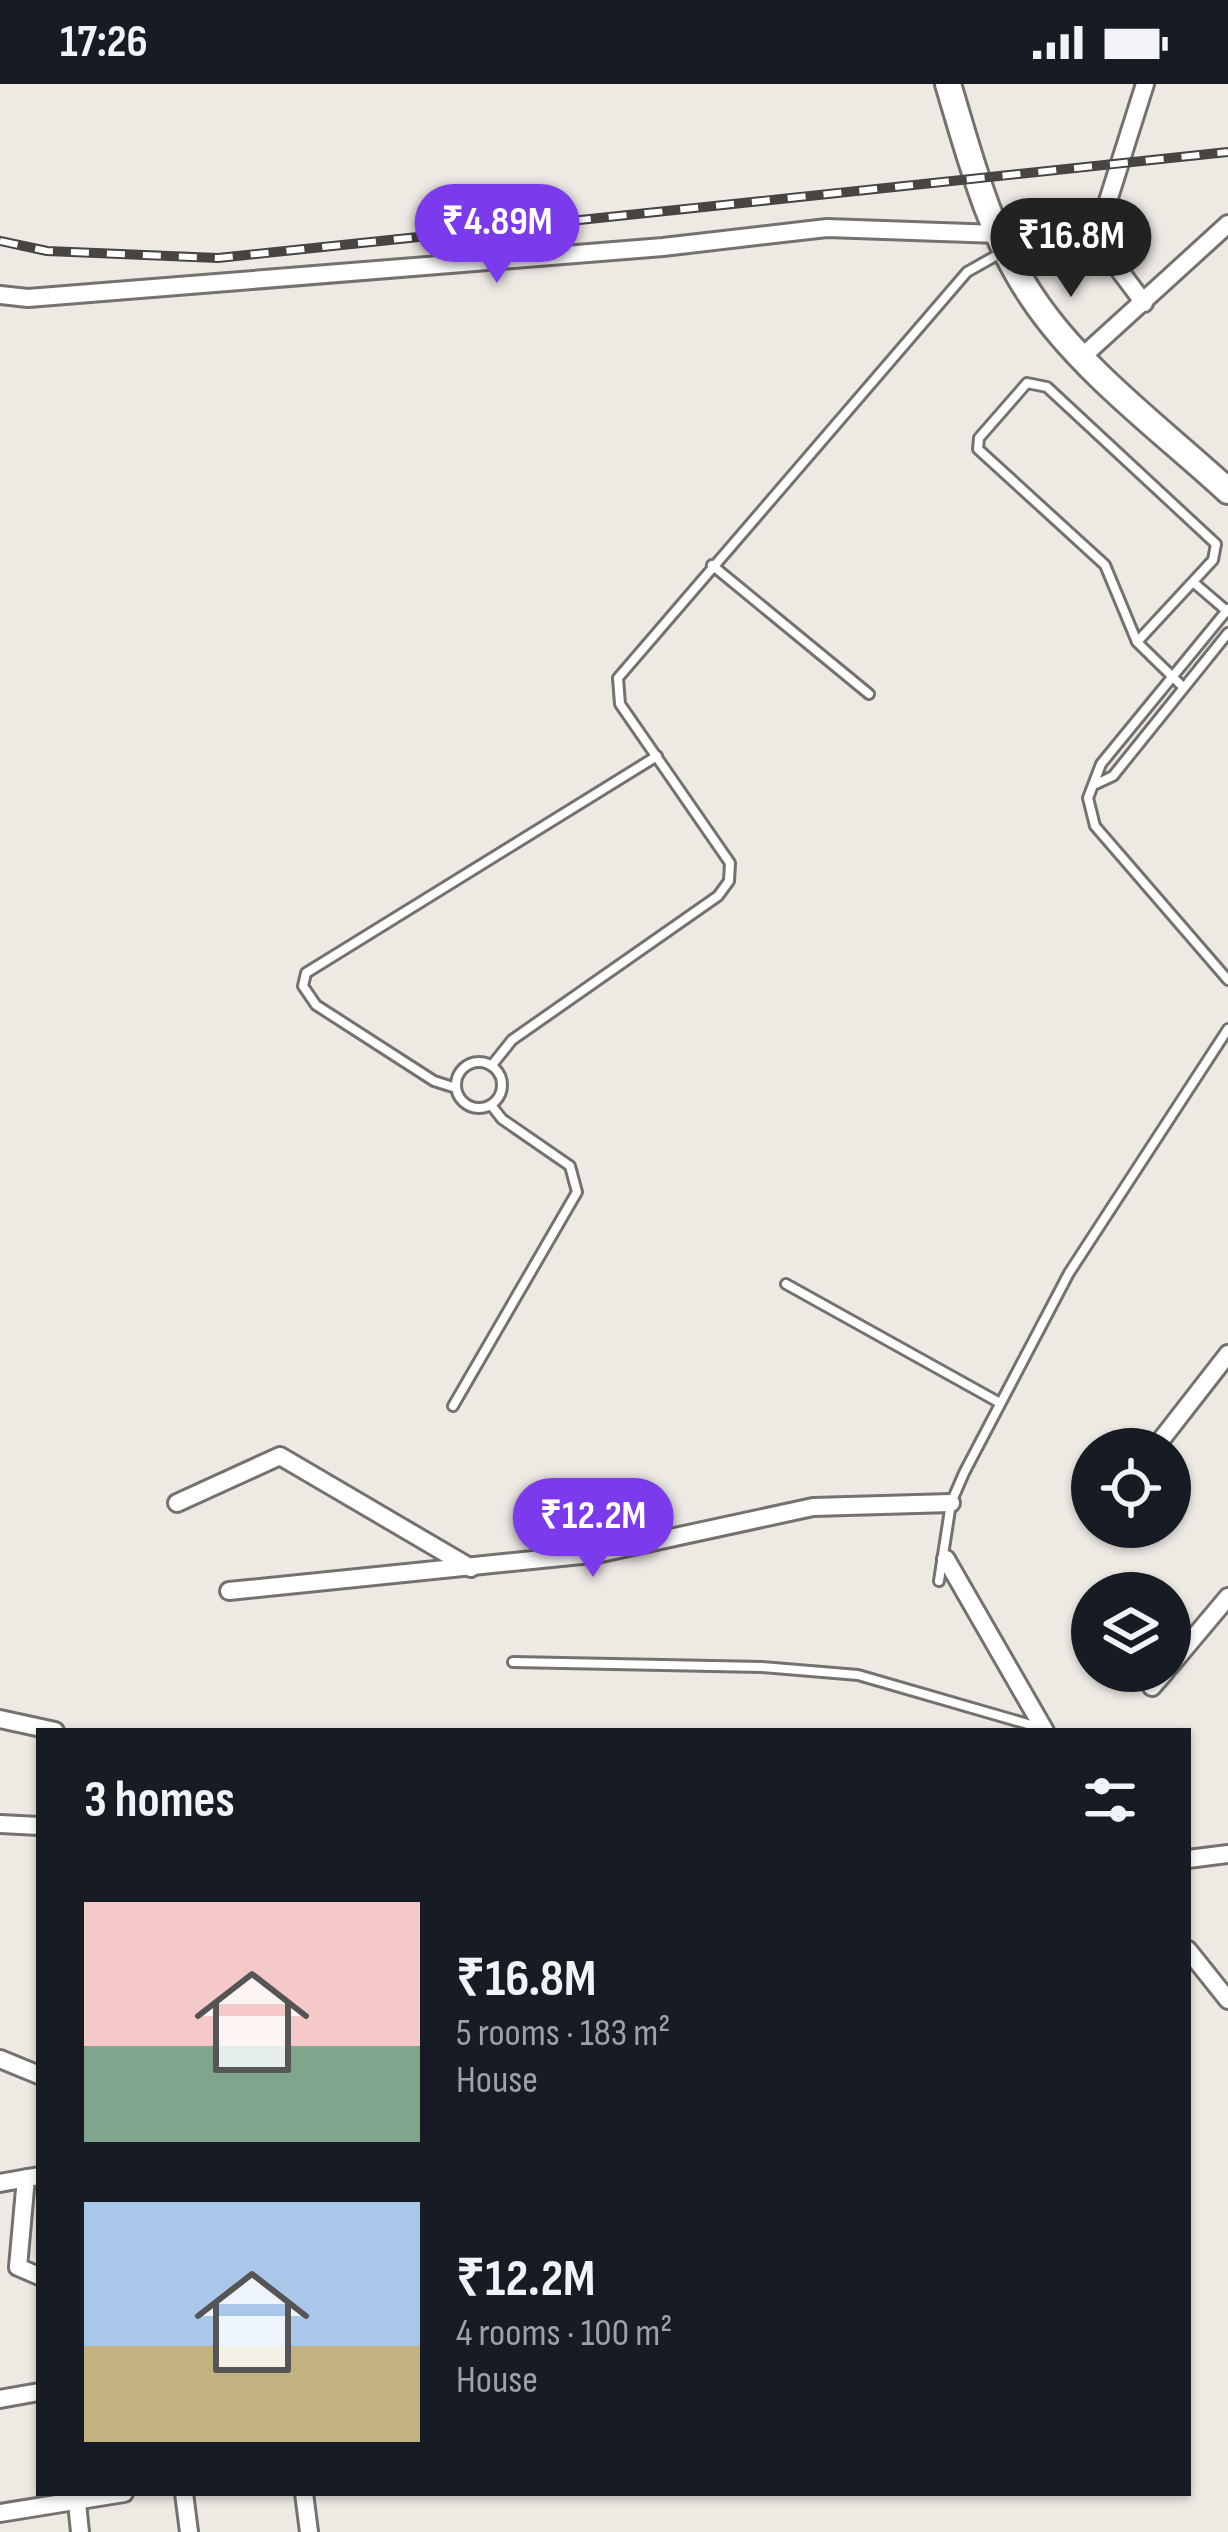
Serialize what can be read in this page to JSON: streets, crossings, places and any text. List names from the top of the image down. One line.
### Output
{"page":{"status":"17:26","price":["₹4.89M","₹16.8M","₹12.2M"],"heading":"3 homes","list":[{"name":"₹16.8M","note":"5 rooms · 183 m² · House"},{"name":"₹12.2M","note":"4 rooms · 100 m² · House"}]}}
